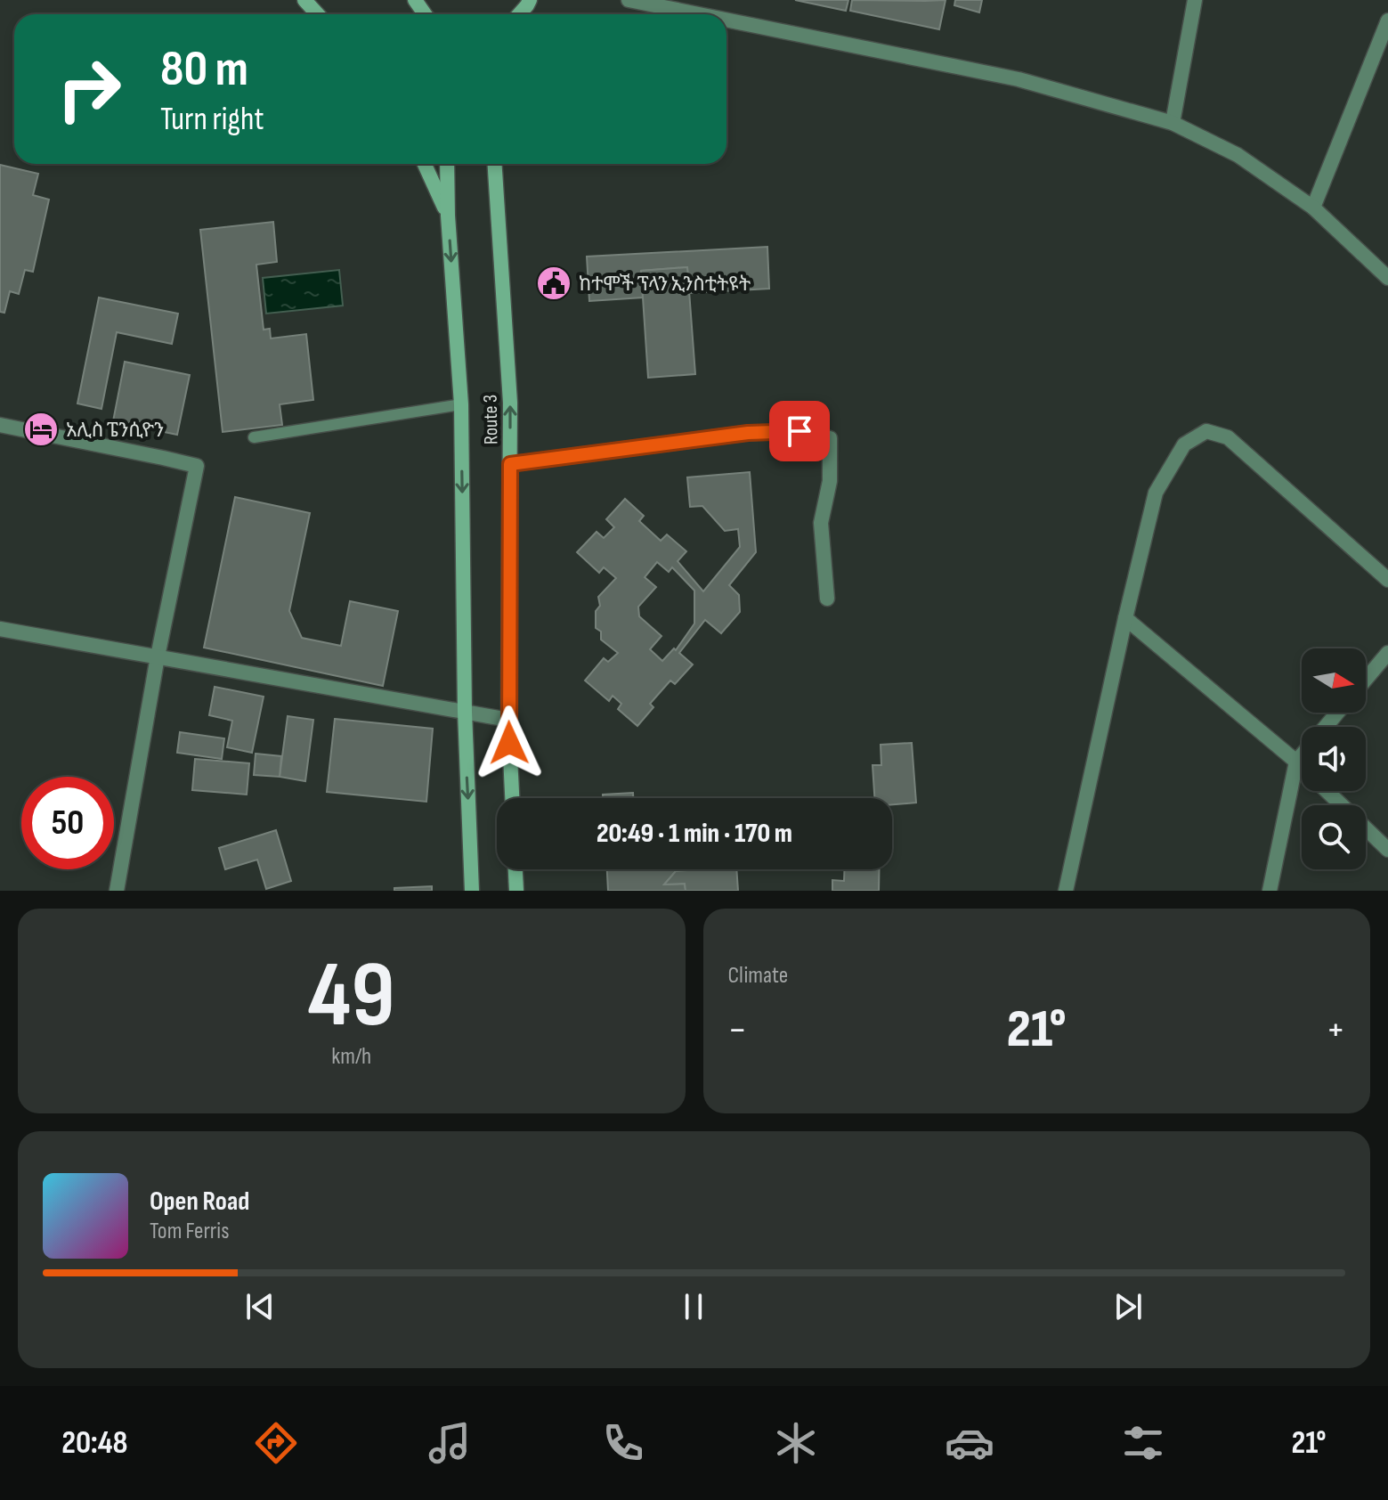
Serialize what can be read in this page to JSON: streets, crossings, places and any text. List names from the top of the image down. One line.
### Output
{"streets":{"main road":["Route 3"]},"places":{"public building":["ከተሞች ፕላን ኢንስቲትዩት"],"hotel":["አሊስ ፔንሲዮን"]},"north":"right","page":{"turn":["80 m","Turn right"],"limit":"50","trip":"20:49 · 1 min · 170 m","tile":[["49","km/h"],"Climate"],"heat":["−","21°","+"],"song":["Open Road","Tom Ferris"],"tabs":["20:48","21°"]}}
